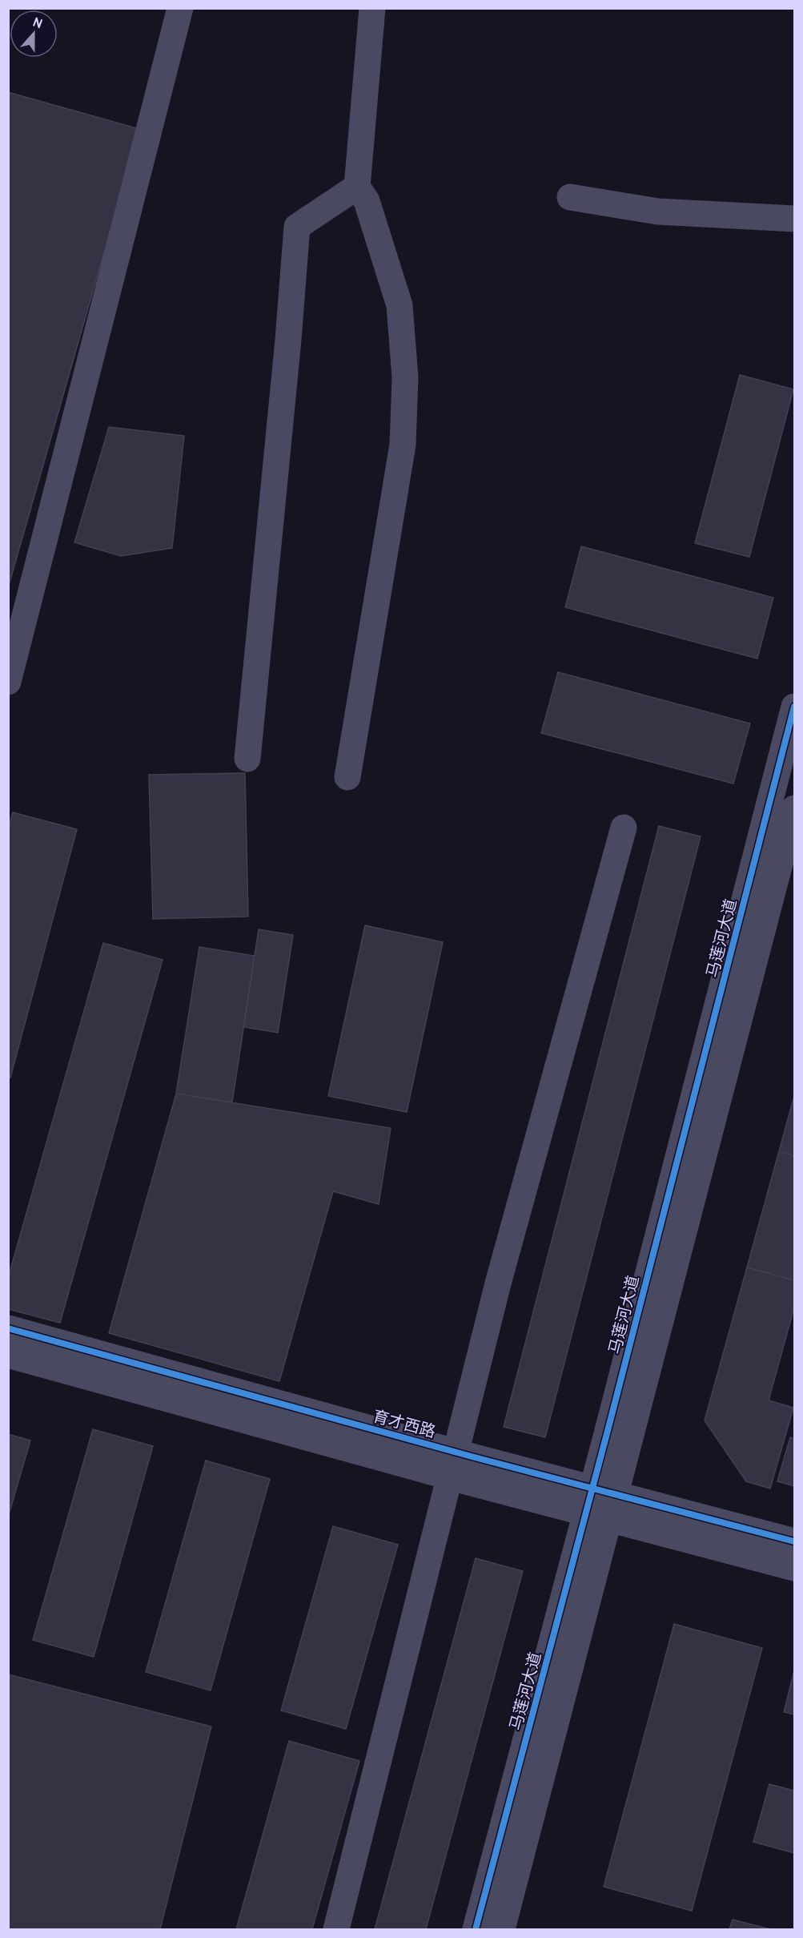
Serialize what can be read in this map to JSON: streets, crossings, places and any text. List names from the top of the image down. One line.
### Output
{"streets":{"street":["马莲河大道","育才西路"]},"crossings":[["马莲河大道","育才西路"]],"north":"top"}
